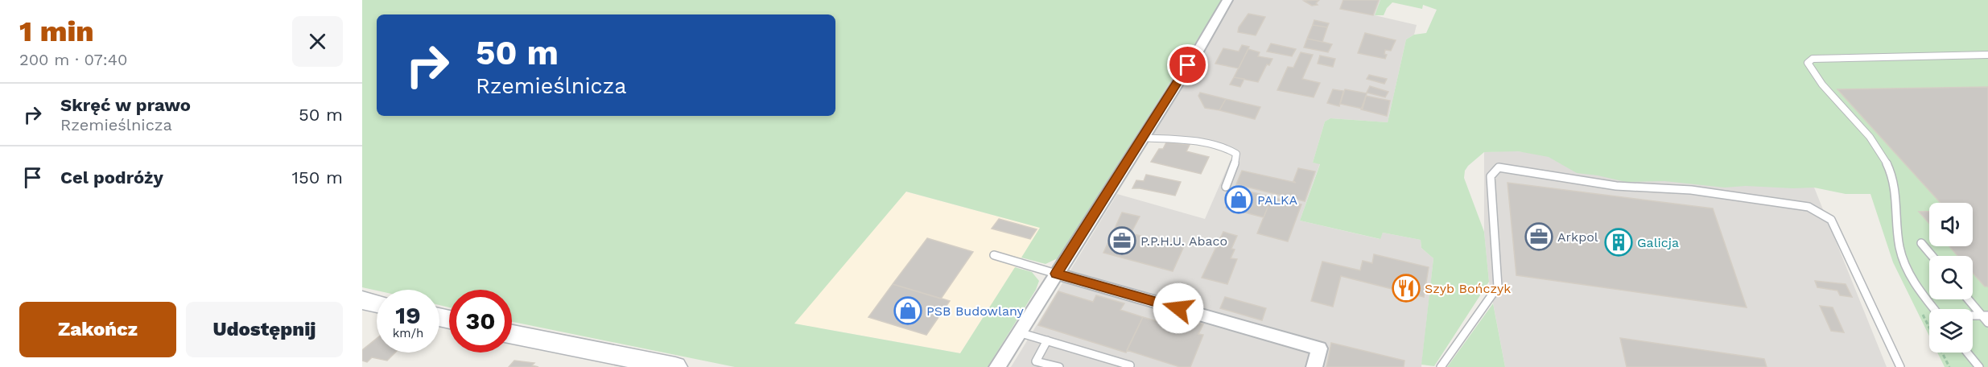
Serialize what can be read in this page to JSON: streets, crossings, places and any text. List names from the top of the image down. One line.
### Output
{"places":{"shop":["PALKA","PSB Budowlany"],"office":["Arkpol","P.P.H.U. Abaco"],"building":["Galicja"],"restaurant":["Szyb Bończyk"]},"page":{"heading":["1 min","200 m · 07:40"],"turn":["50 m","Rzemieślnicza"],"list":[{"name":"Skręć w prawo","note":"Rzemieślnicza","value":"50 m"},{"name":"Cel podróży","value":"150 m"}],"speed":"19 km/h","limit":"30","buttons":["Zakończ","Udostępnij"]}}
